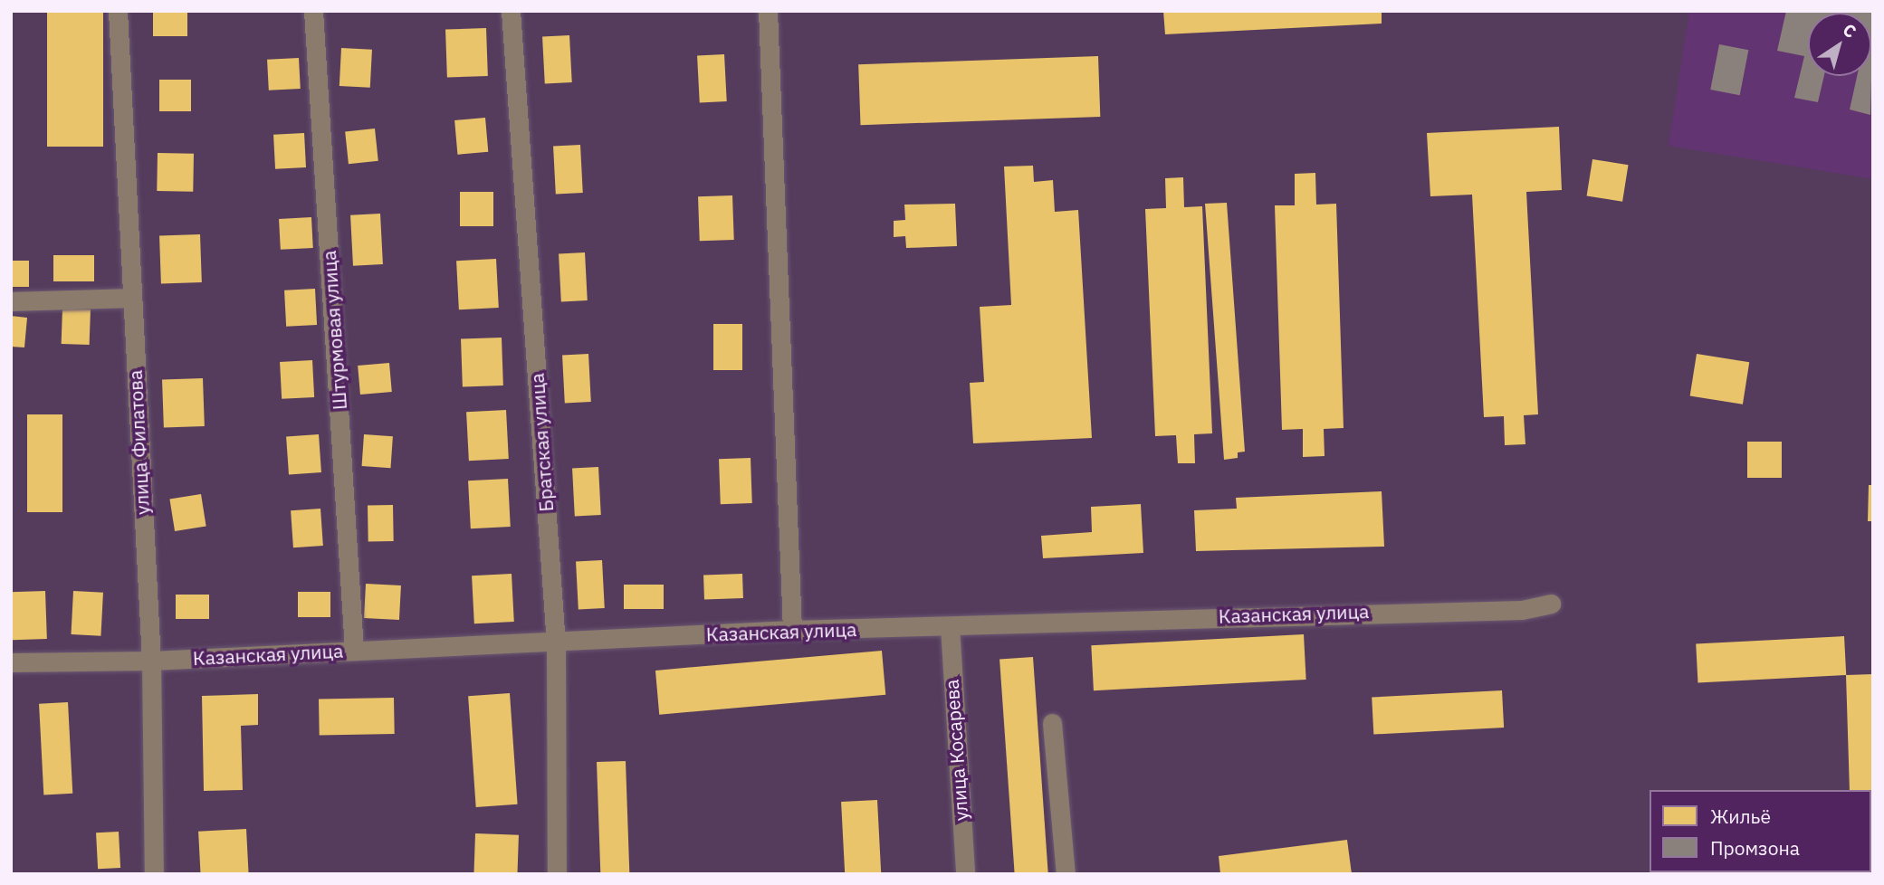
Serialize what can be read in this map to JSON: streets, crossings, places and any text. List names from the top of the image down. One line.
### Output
{"streets":{"street":["Штурмовая улица","улица Филатова","Братская улица","Казанская улица","улица Косарева"]},"crossings":[["Штурмовая улица","Казанская улица"],["улица Филатова","Казанская улица"],["Братская улица","Казанская улица"],["Казанская улица","улица Косарева"]],"legend":["Жильё","Промзона"],"north":"top right"}
